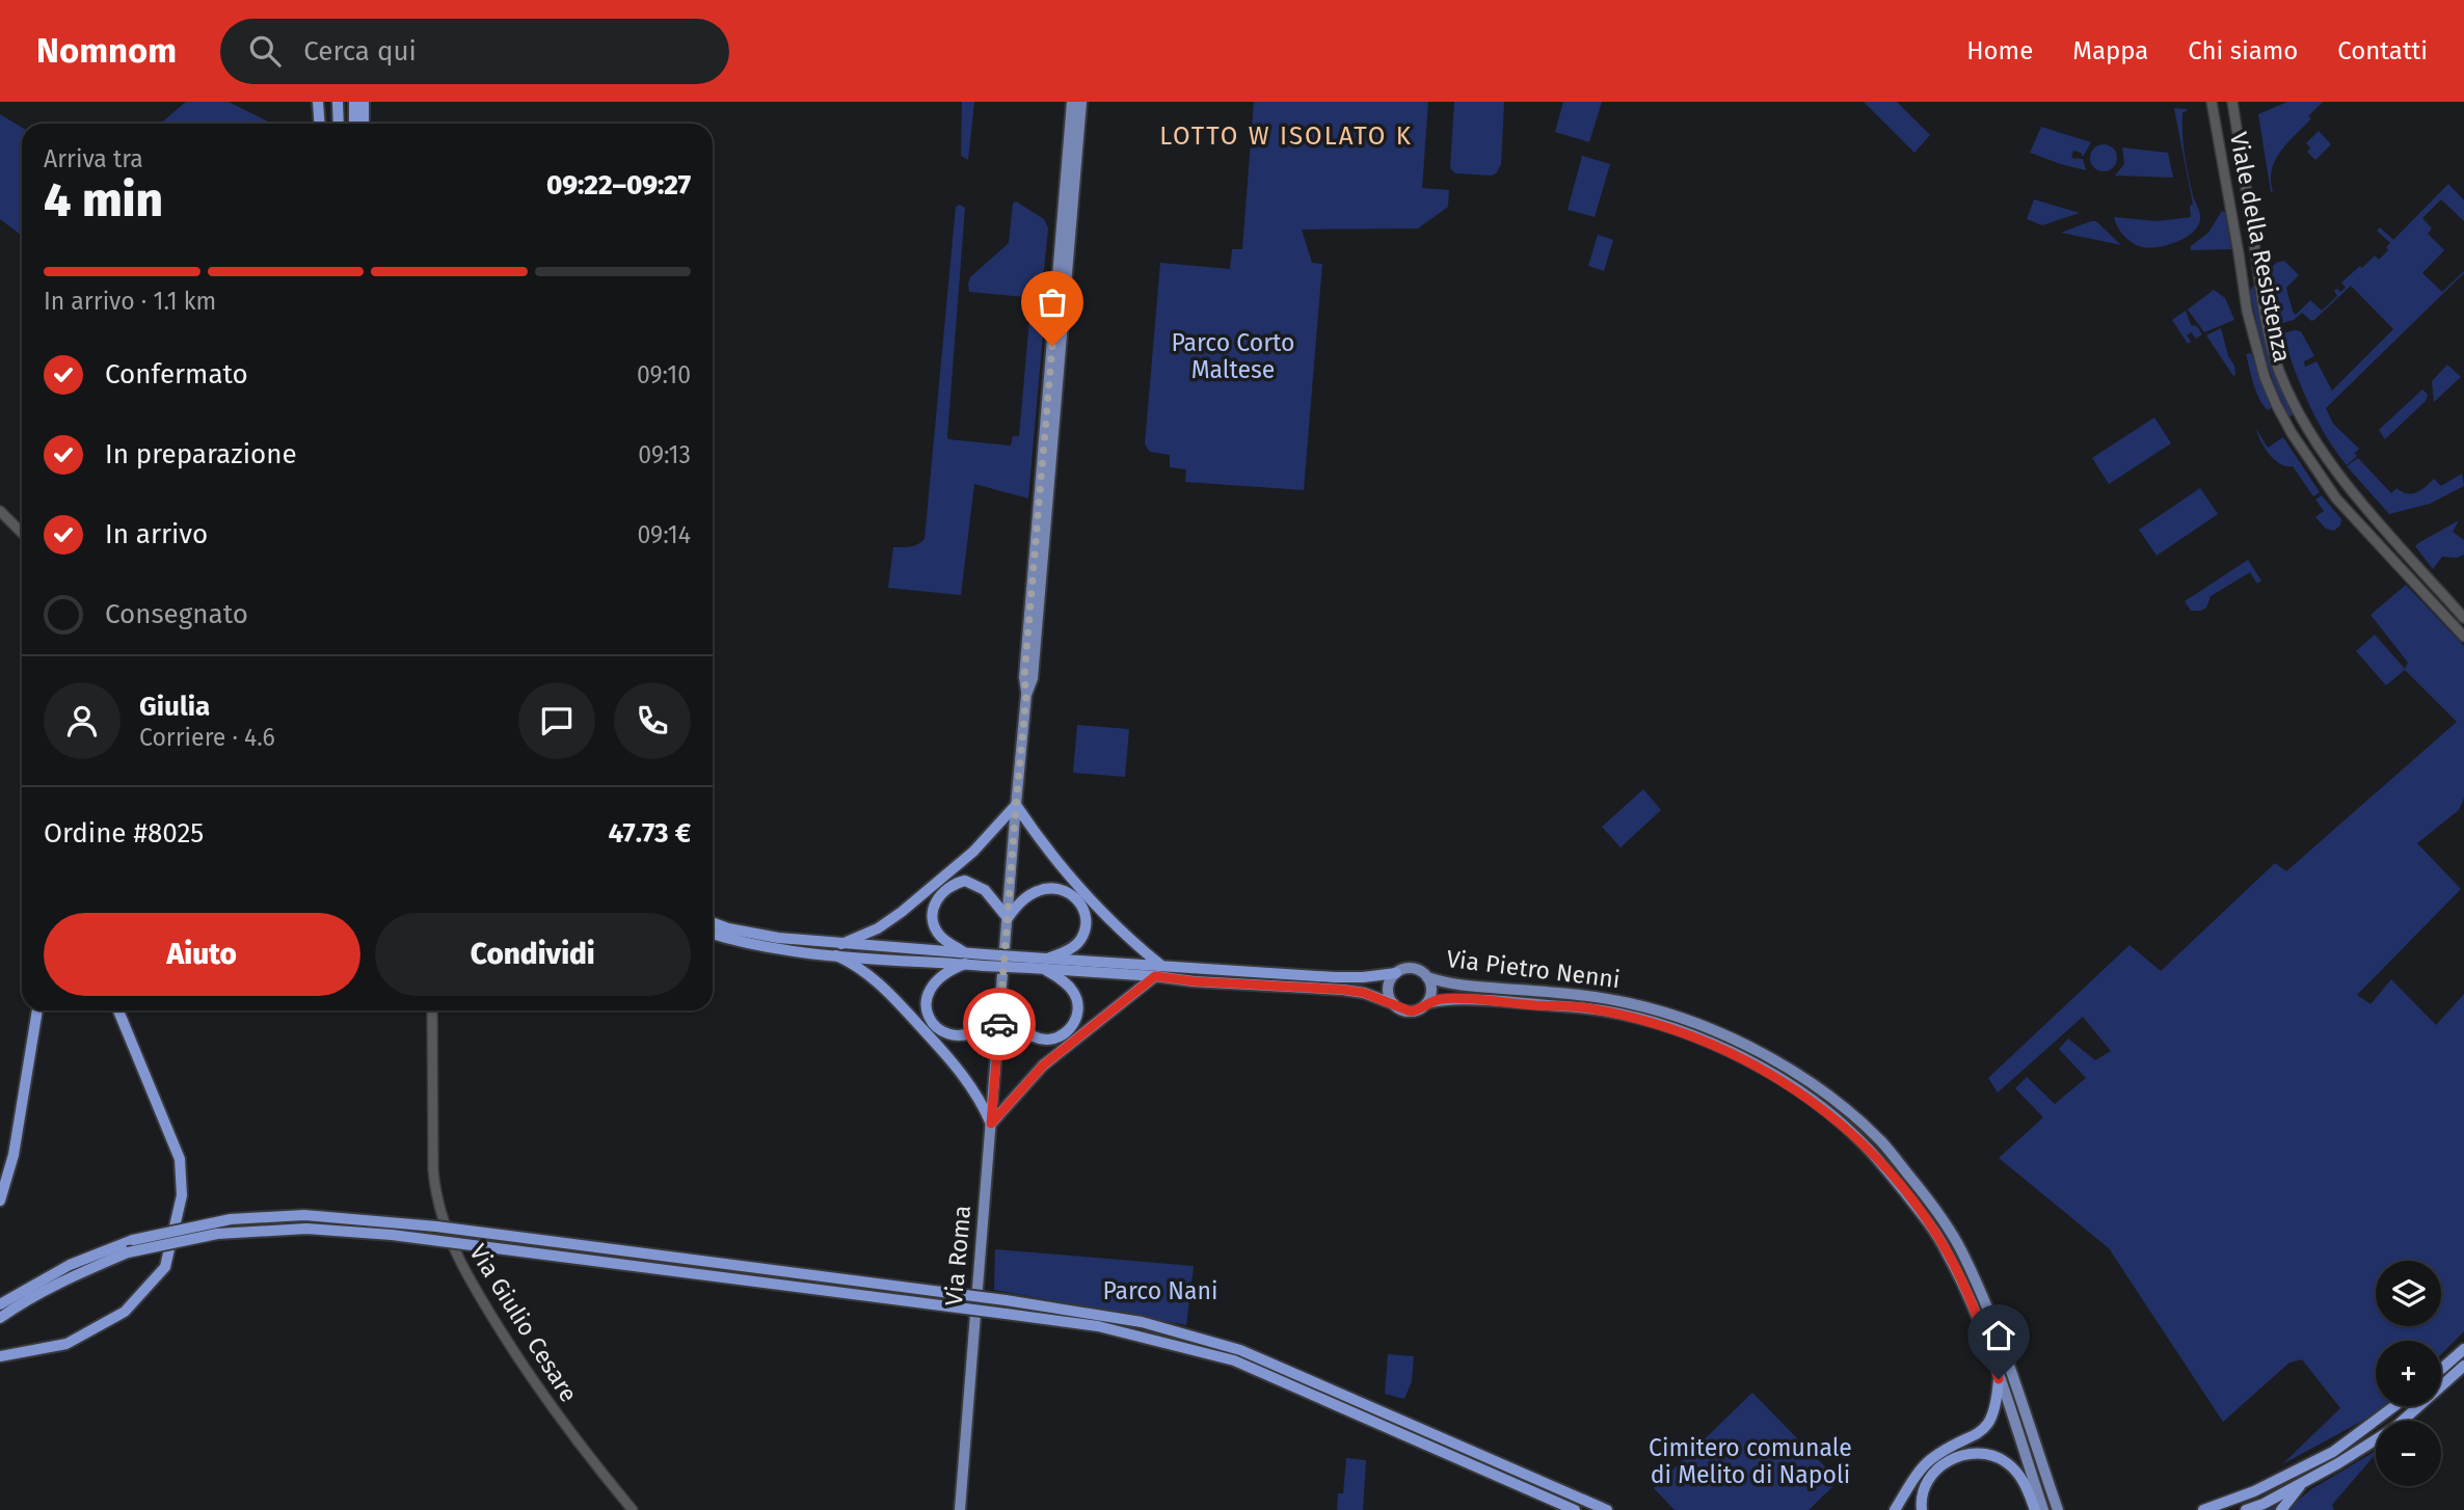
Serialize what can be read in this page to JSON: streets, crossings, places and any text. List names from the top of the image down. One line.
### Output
{"streets":{"main road":["Via Pietro Nenni","Via Roma"],"street":["Viale della Resistenza","Via Giulio Cesare"]},"districts":["LOTTO W ISOLATO K"],"parks":["Parco Corto Maltese","Parco Nani","Cimitero comunale di Melito di Napoli"],"page":{"header":"Nomnom","search":"Cerca qui","nav":["Home","Mappa","Chi siamo","Contatti"],"heading":["4 min","Arriva tra","09:22–09:27"],"panel":["Giulia","Corriere · 4.6","Ordine #8025","47.73 €"],"bar":"In arrivo · 1.1 km","list":[["Confermato","09:10"],["In preparazione","09:13"],["In arrivo","09:14"],"Consegnato"],"buttons":["Aiuto","Condividi"],"map_buttons":["+","−"]}}
